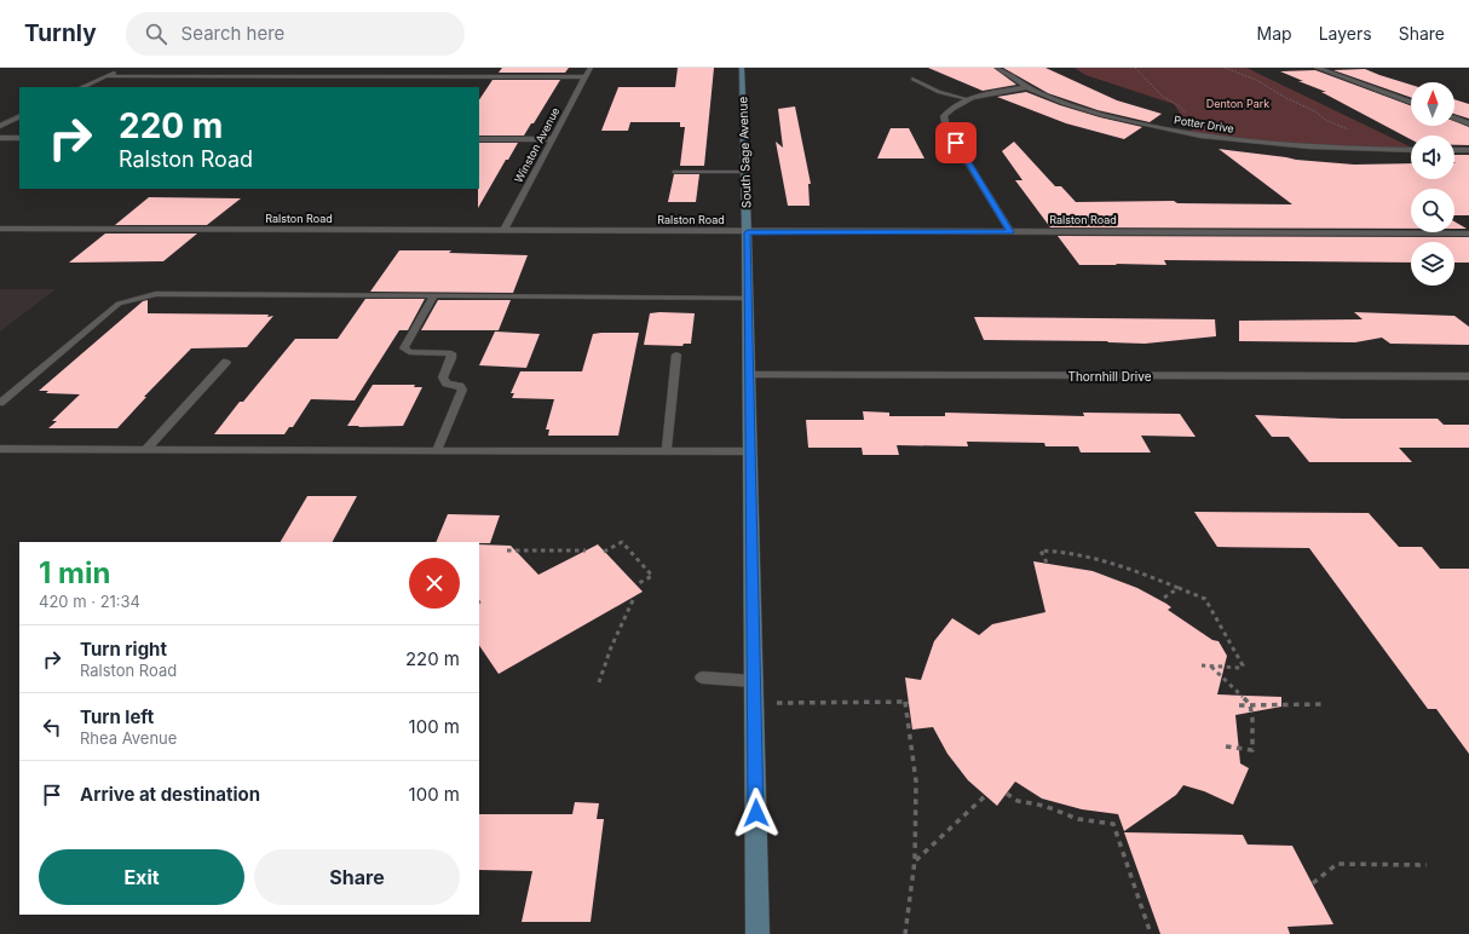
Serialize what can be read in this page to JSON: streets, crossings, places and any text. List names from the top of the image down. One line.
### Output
{"streets":{"street":["Potter Drive","Winston Avenue","South Sage Avenue","Ralston Road","Thornhill Drive"]},"crossings":[["Winston Avenue","Ralston Road"],["South Sage Avenue","Ralston Road"],["South Sage Avenue","Thornhill Drive"]],"parks":["Denton Park"],"north":"top","page":{"header":"Turnly","search":"Search here","nav":["Map","Layers","Share"],"turn":["220 m","Ralston Road"],"heading":["1 min","420 m · 21:34"],"list":[{"name":"Turn right","note":"Ralston Road","value":"220 m"},{"name":"Turn left","note":"Rhea Avenue","value":"100 m"},{"name":"Arrive at destination","value":"100 m"}],"buttons":["Exit","Share"]}}
